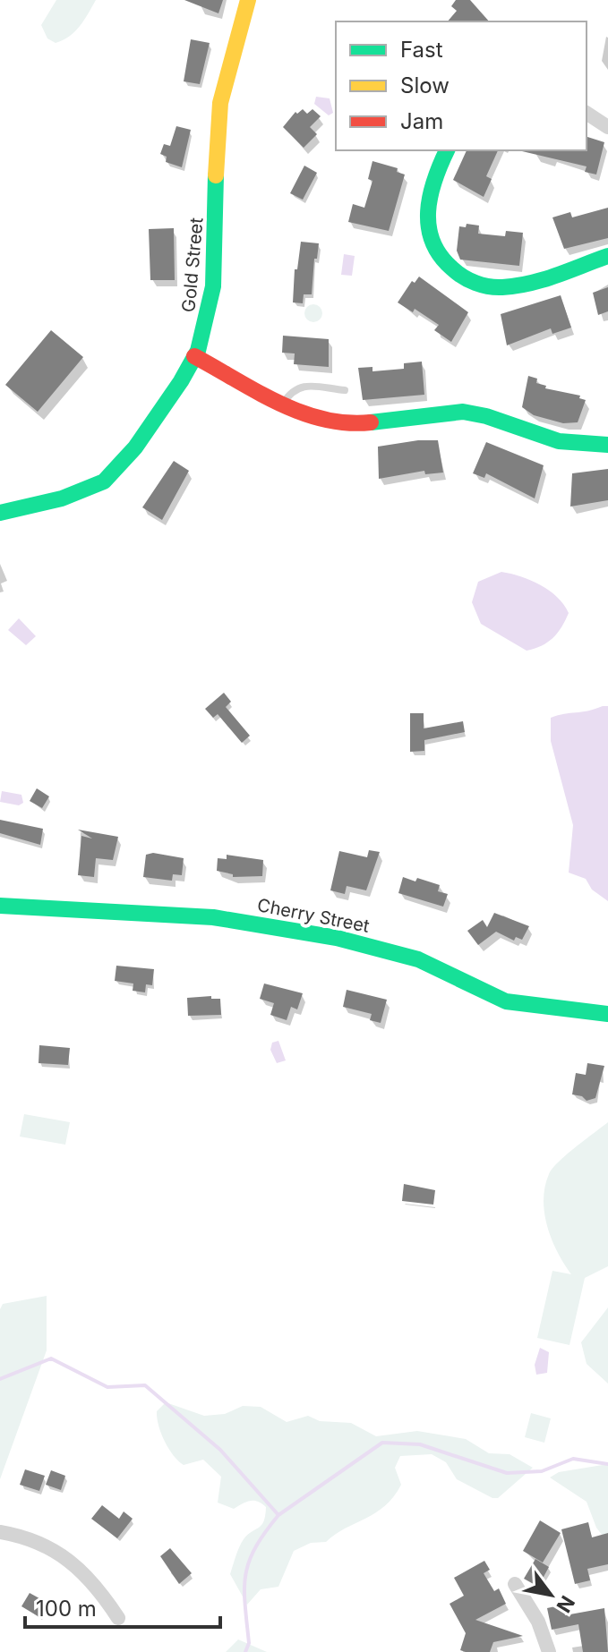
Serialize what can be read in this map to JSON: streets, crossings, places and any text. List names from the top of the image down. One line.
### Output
{"streets":{"street":["Gold Street","Cherry Street"]},"legend":["Fast","Slow","Jam"],"scale_bar":"100 m","north":"bottom right"}
